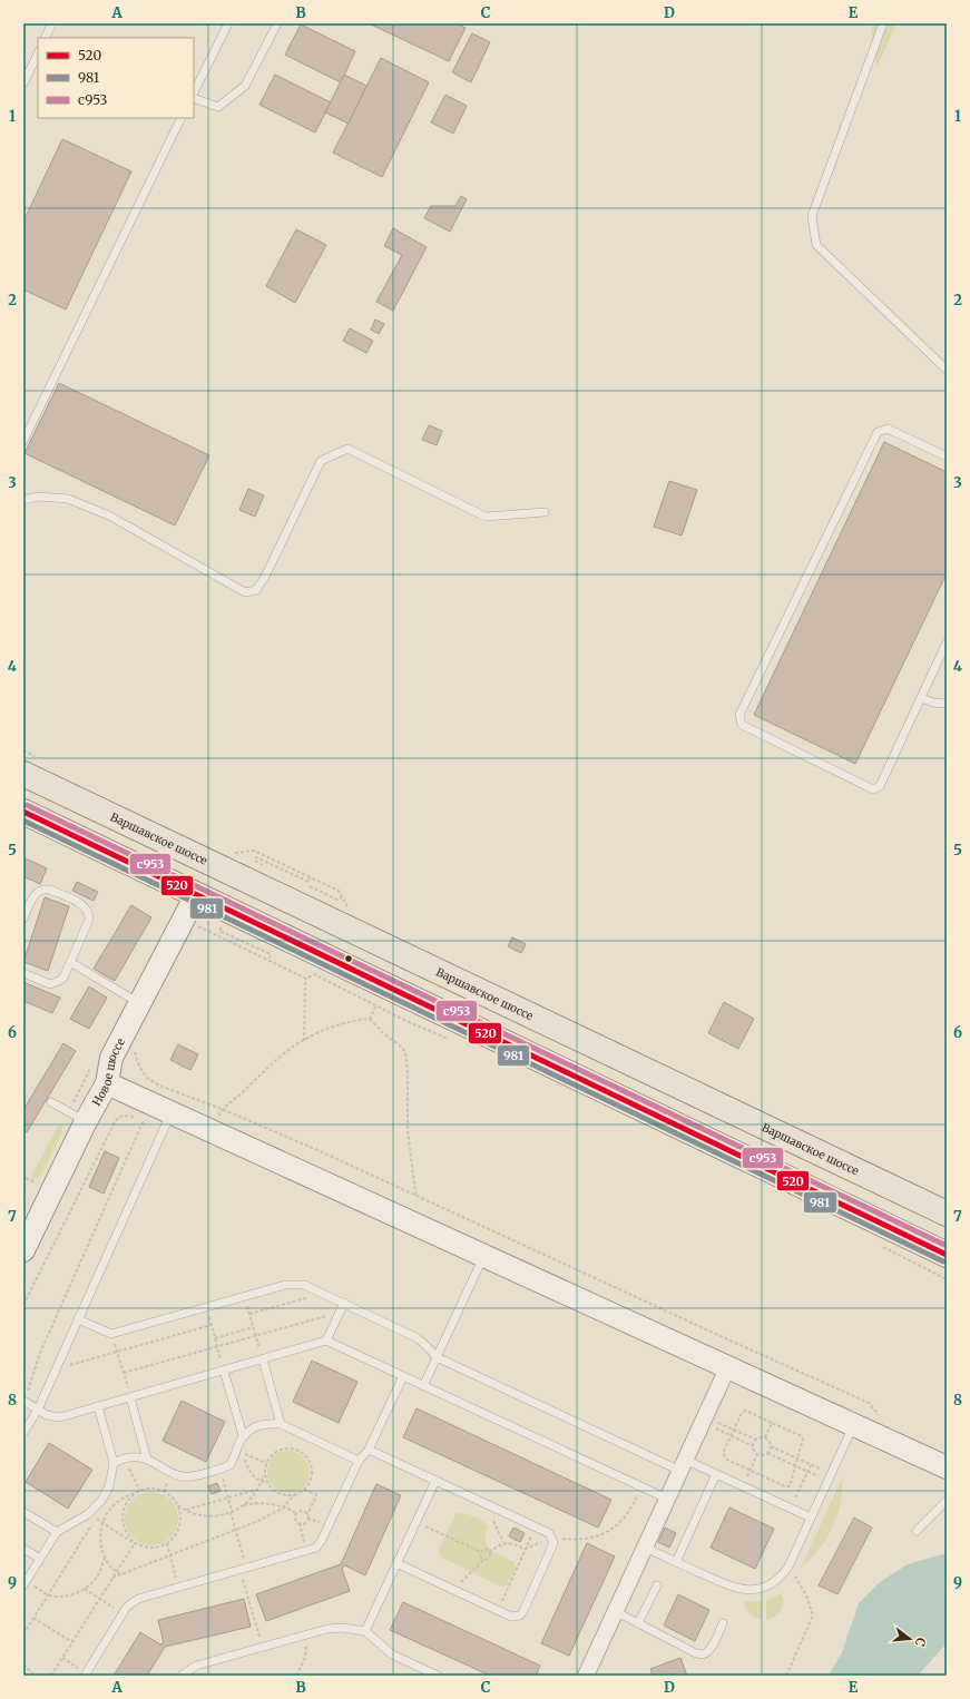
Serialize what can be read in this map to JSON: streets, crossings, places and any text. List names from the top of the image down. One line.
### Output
{"streets":{"main road":["Варшавское шоссе"],"street":["Новое шоссе"]},"lines":["transit line с953","transit line 520","transit line 981"],"legend":["520","981","с953"],"north":"right","grid":{"columns":["A","B","C","D","E"],"rows":["1","2","3","4","5","6","7","8","9"]}}
